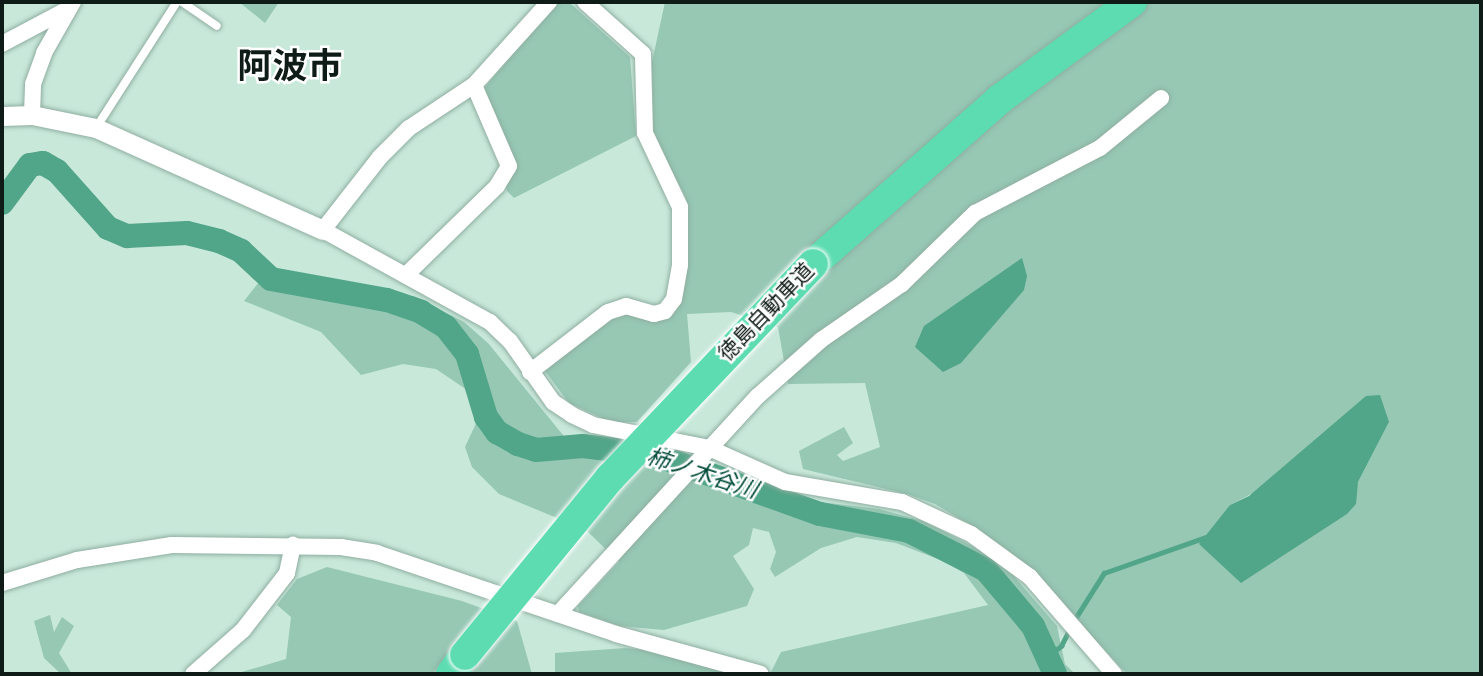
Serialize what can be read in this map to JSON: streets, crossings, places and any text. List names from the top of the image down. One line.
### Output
{"streets":{"highway":["徳島自動車道"]},"districts":["阿波市"],"water":["柿ノ木谷川"]}
